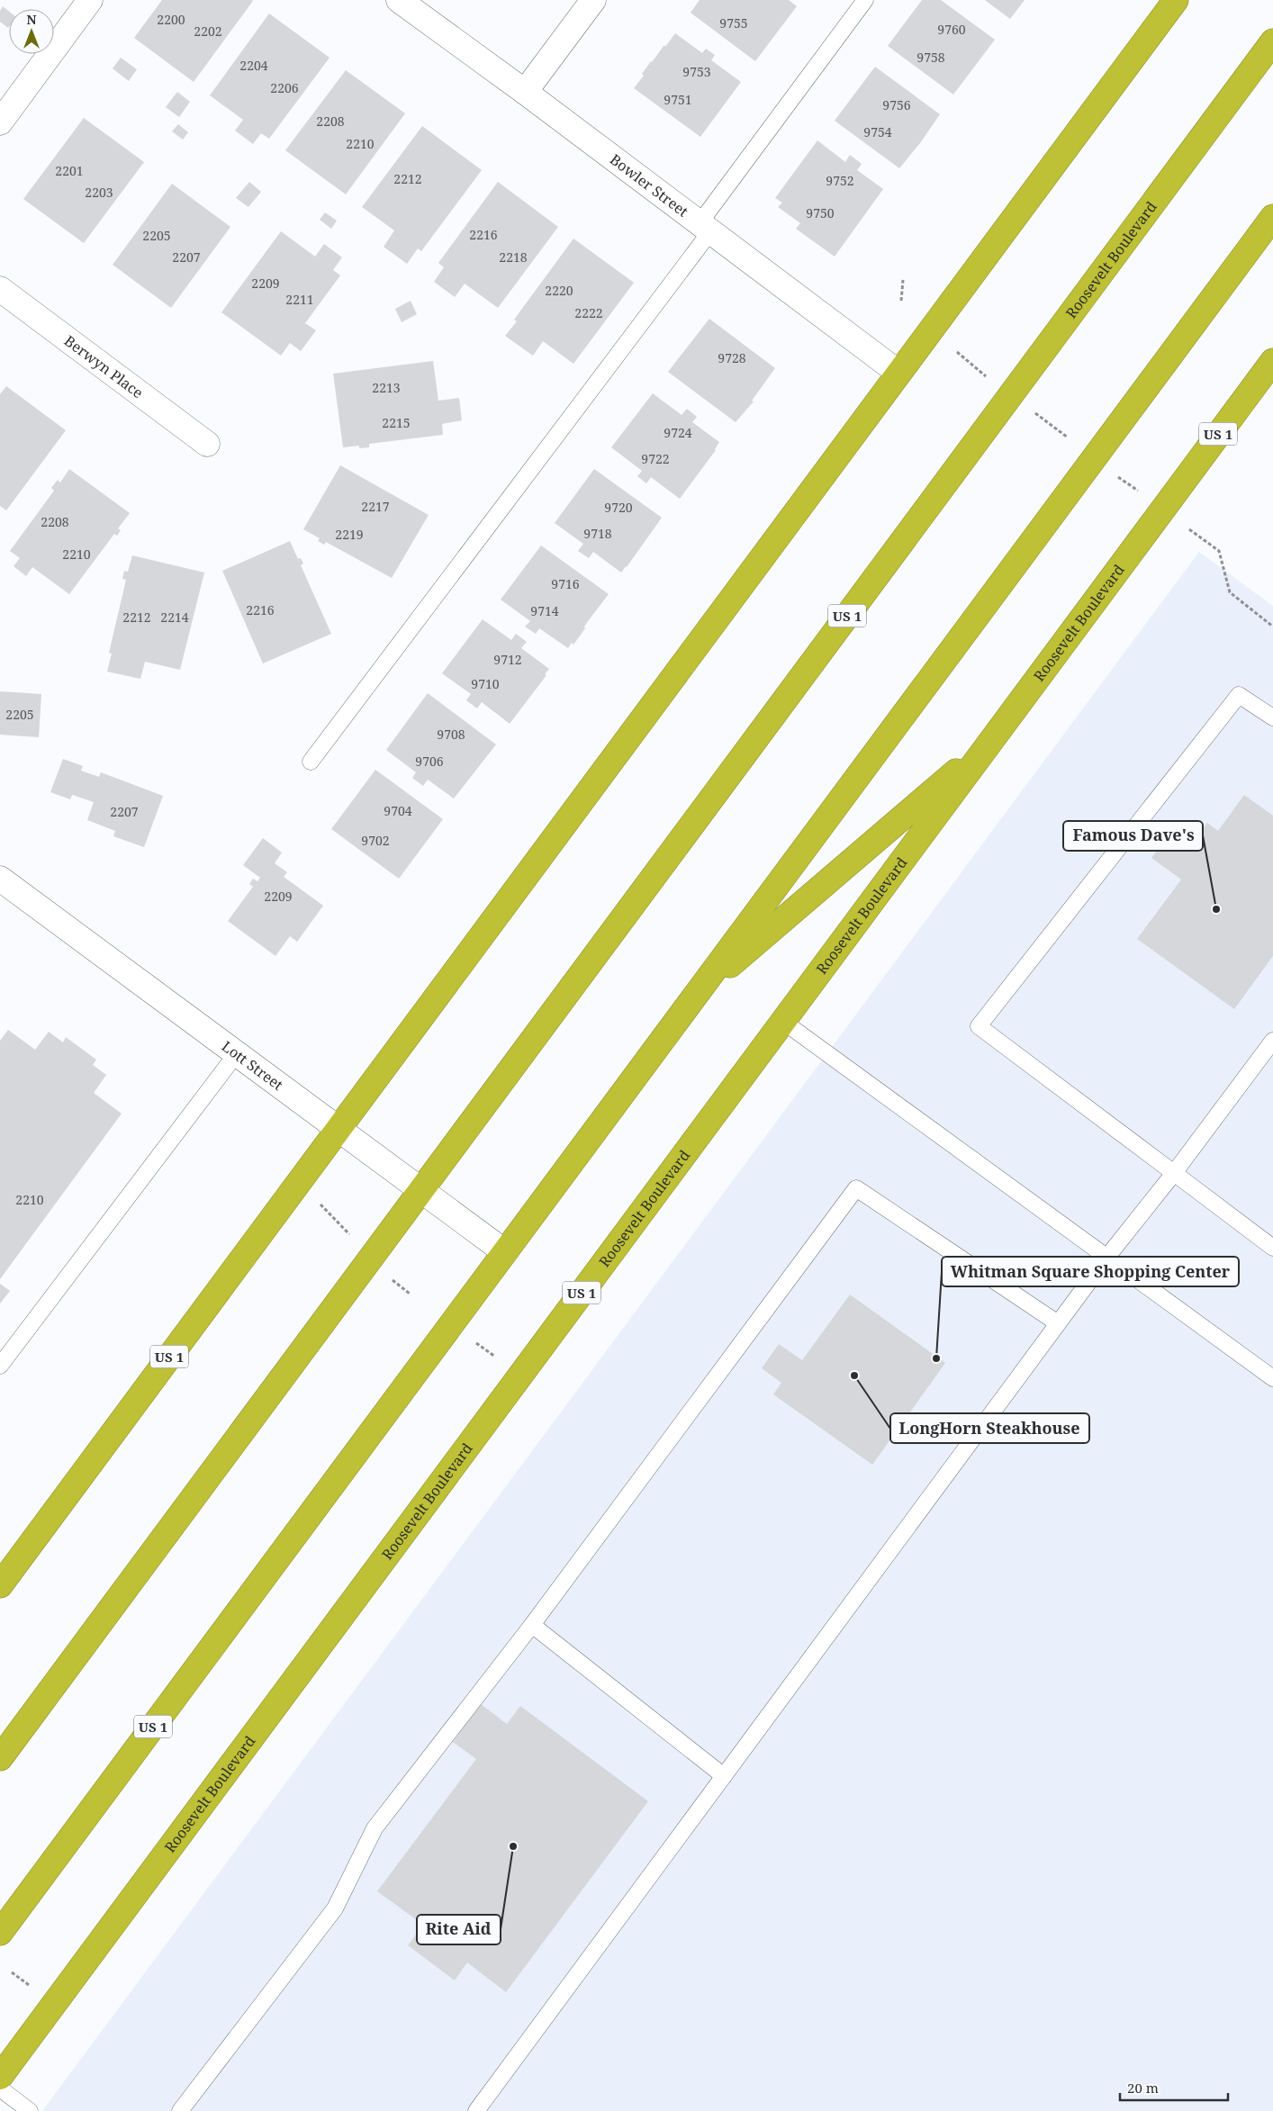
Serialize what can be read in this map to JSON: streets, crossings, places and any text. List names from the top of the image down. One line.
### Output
{"streets":{"highway":["Roosevelt Boulevard","US 1"],"street":["Bowler Street","Berwyn Place","Lott Street"]},"crossings":[["Bowler Street","US 1"],["Roosevelt Boulevard","Lott Street"],["US 1","Lott Street"]],"places":["Famous Dave's","Whitman Square Shopping Center","LongHorn Steakhouse","Rite Aid"],"house_numbers":["2200","9755","9760","2202","9758","2204","9753","2206","9751","9756","2208","9754","2210","2201","2212","9752","2203","9750","2216","2205","2207","2218","2209","2220","2211","2222","9728","2213","2215","9724","9722","2217","9720","2208","9718","2219","2210","9716","2216","9714","2212","2214","9712","9710","2205","9708","9706","9704","2207","9702","2209","2210"],"scale_bar":"20 m","north":"top"}
